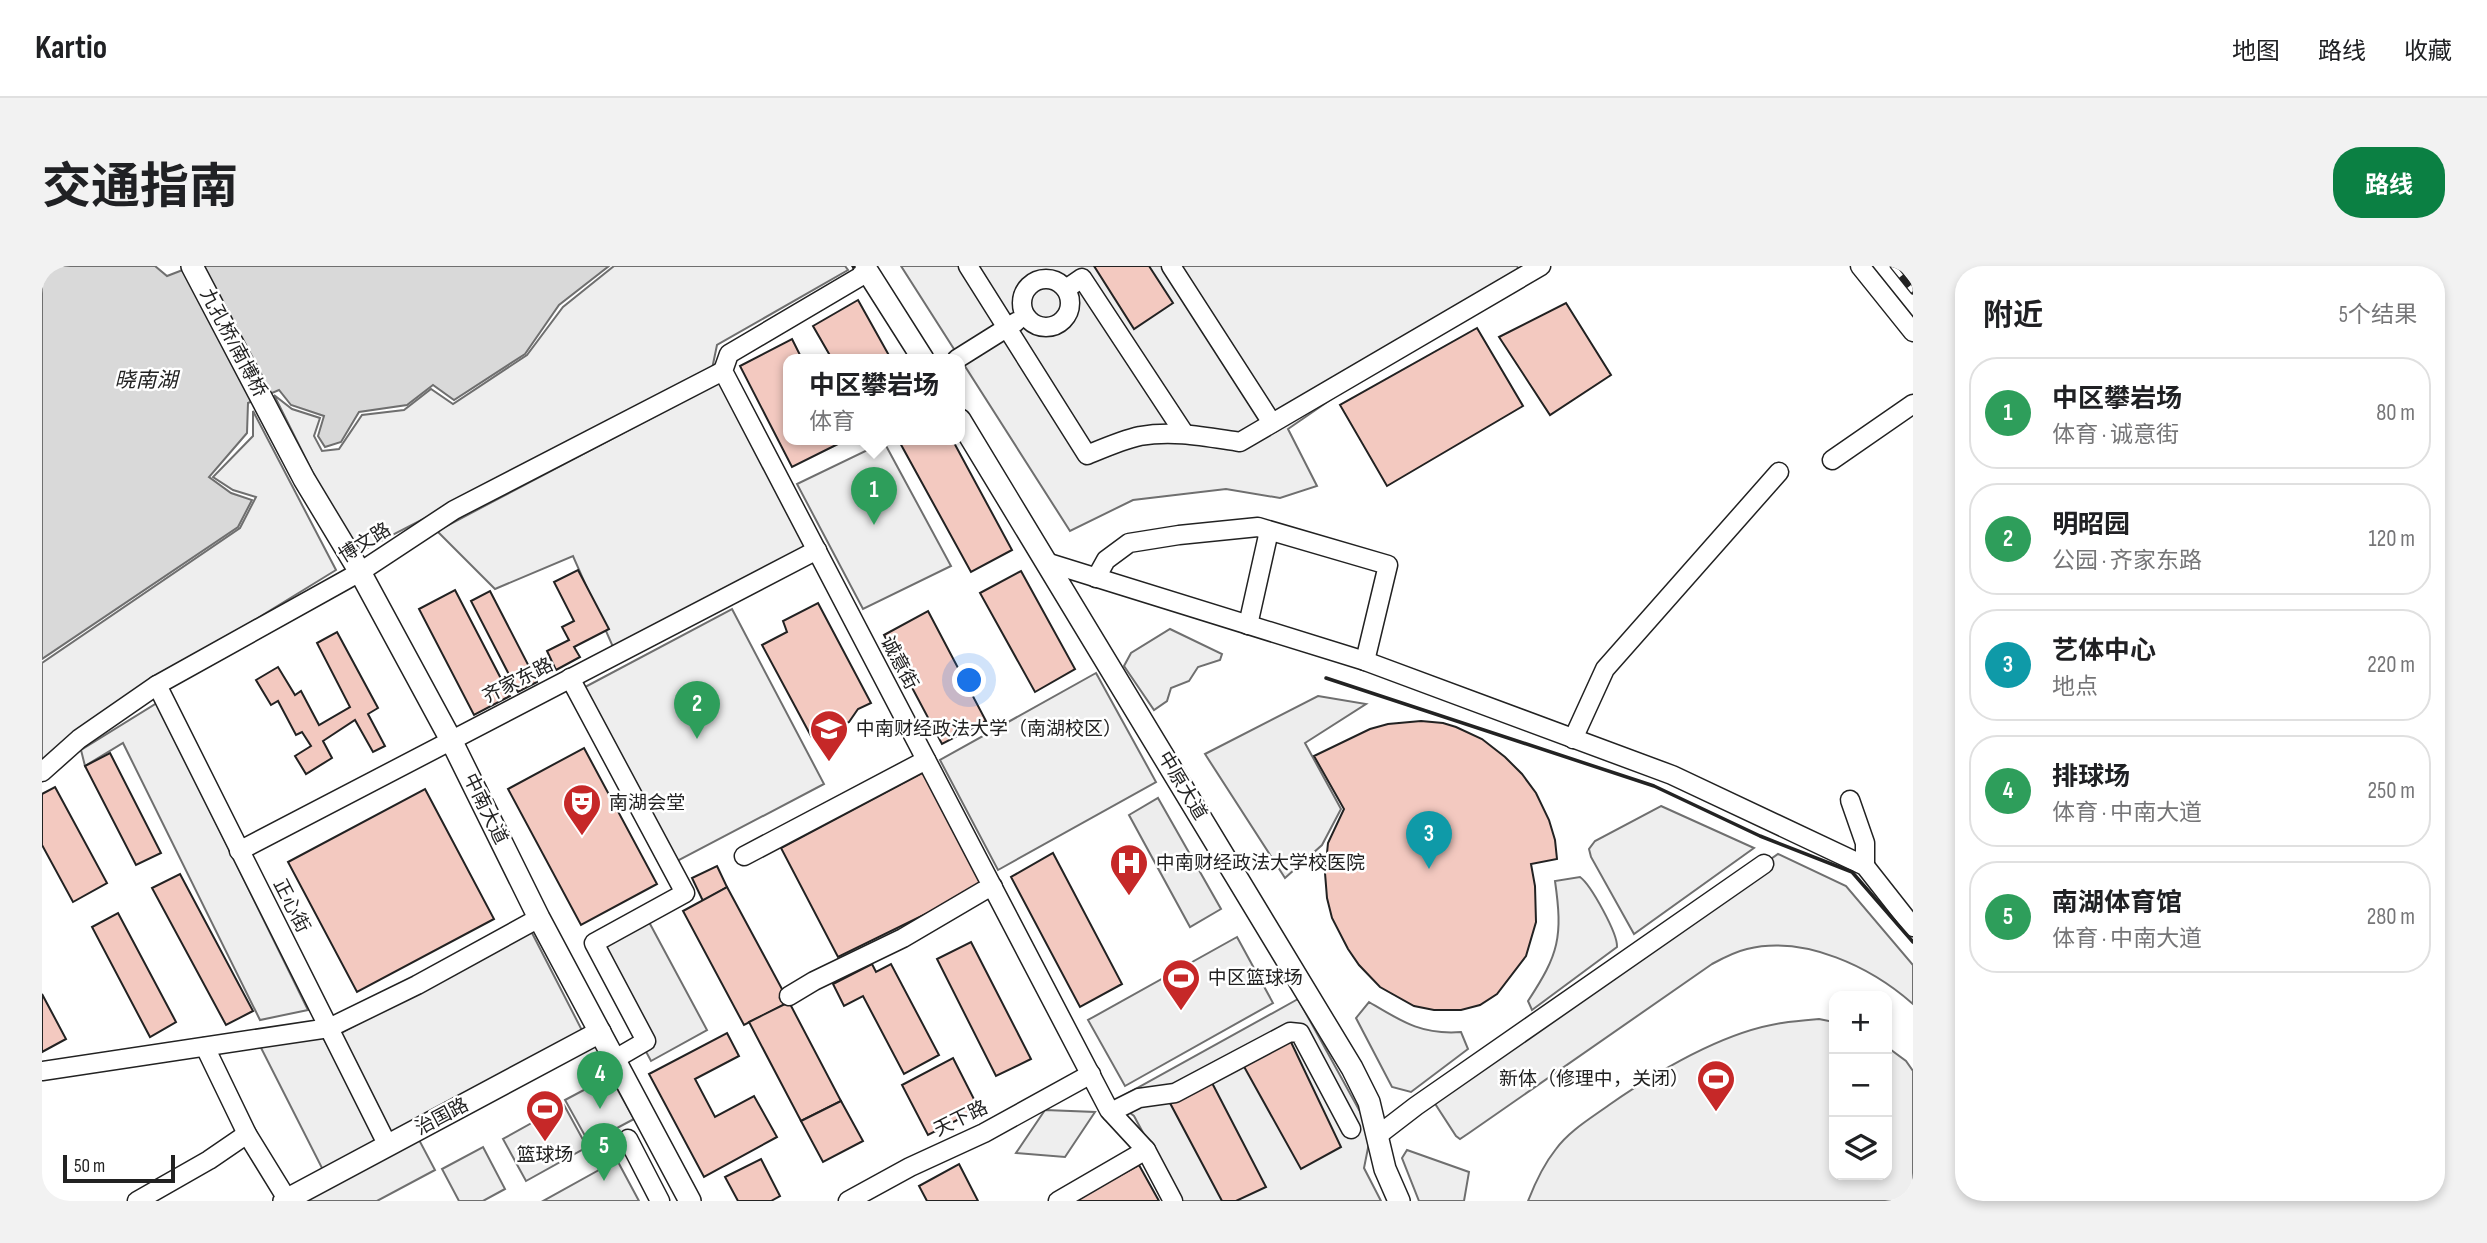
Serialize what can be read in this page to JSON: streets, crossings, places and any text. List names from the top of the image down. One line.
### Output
{"streets":{"main road":["九孔桥/南博桥","中原大道","中南大道","治国路"],"street":["博文路","诚意街","齐家东路","正心街","天下路"]},"crossings":[["九孔桥/南博桥","中南大道"],["博文路","诚意街"],["博文路","中南大道"],["博文路","正心街"],["诚意街","齐家东路"],["诚意街","天下路"],["齐家东路","中南大道"],["齐家东路","正心街"],["中南大道","治国路"],["正心街","治国路"]],"water":["晓南湖"],"places":{"school or university":["中南财经政法大学（南湖校区）"],"theatre":["南湖会堂"],"hospital":["中南财经政法大学校医院"],"sports":["中区篮球场","新体（修理中，关闭）","篮球场"]},"scale_bar":"50 m","page":{"header":"Kartio","nav":["地图","路线","收藏"],"title":"交通指南","buttons":"路线","heading":["附近","5个结果"],"popup":["中区攀岩场","体育"],"list":[{"mark":"1","name":"中区攀岩场","note":"体育 · 诚意街","value":"80 m"},{"mark":"2","name":"明昭园","note":"公园 · 齐家东路","value":"120 m"},{"mark":"3","name":"艺体中心","note":"地点","value":"220 m"},{"mark":"4","name":"排球场","note":"体育 · 中南大道","value":"250 m"},{"mark":"5","name":"南湖体育馆","note":"体育 · 中南大道","value":"280 m"}],"pins":["1","2","3","4","5"],"map_buttons":["+","−"],"scale":"50 m"}}
